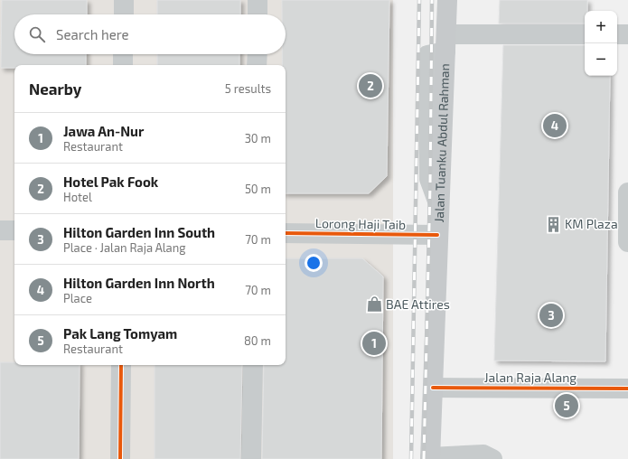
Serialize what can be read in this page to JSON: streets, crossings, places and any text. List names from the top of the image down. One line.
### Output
{"streets":{"main road":["Jalan Tuanku Abdul Rahman"],"street":["Lorong Haji Taib","Jalan Raja Alang"]},"crossings":[["Jalan Tuanku Abdul Rahman","Lorong Haji Taib"],["Jalan Tuanku Abdul Rahman","Jalan Raja Alang"]],"places":{"building":["KM Plaza"],"shop":["BAE Attires"]},"page":{"map_buttons":["+","−"],"search":"Search here","heading":["Nearby","5 results"],"pins":["2","4","3","1","5"],"list":[{"mark":"1","name":"Jawa An-Nur","note":"Restaurant","value":"30 m"},{"mark":"2","name":"Hotel Pak Fook","note":"Hotel","value":"50 m"},{"mark":"3","name":"Hilton Garden Inn South","note":"Place · Jalan Raja Alang","value":"70 m"},{"mark":"4","name":"Hilton Garden Inn North","note":"Place","value":"70 m"},{"mark":"5","name":"Pak Lang Tomyam","note":"Restaurant","value":"80 m"}]}}
